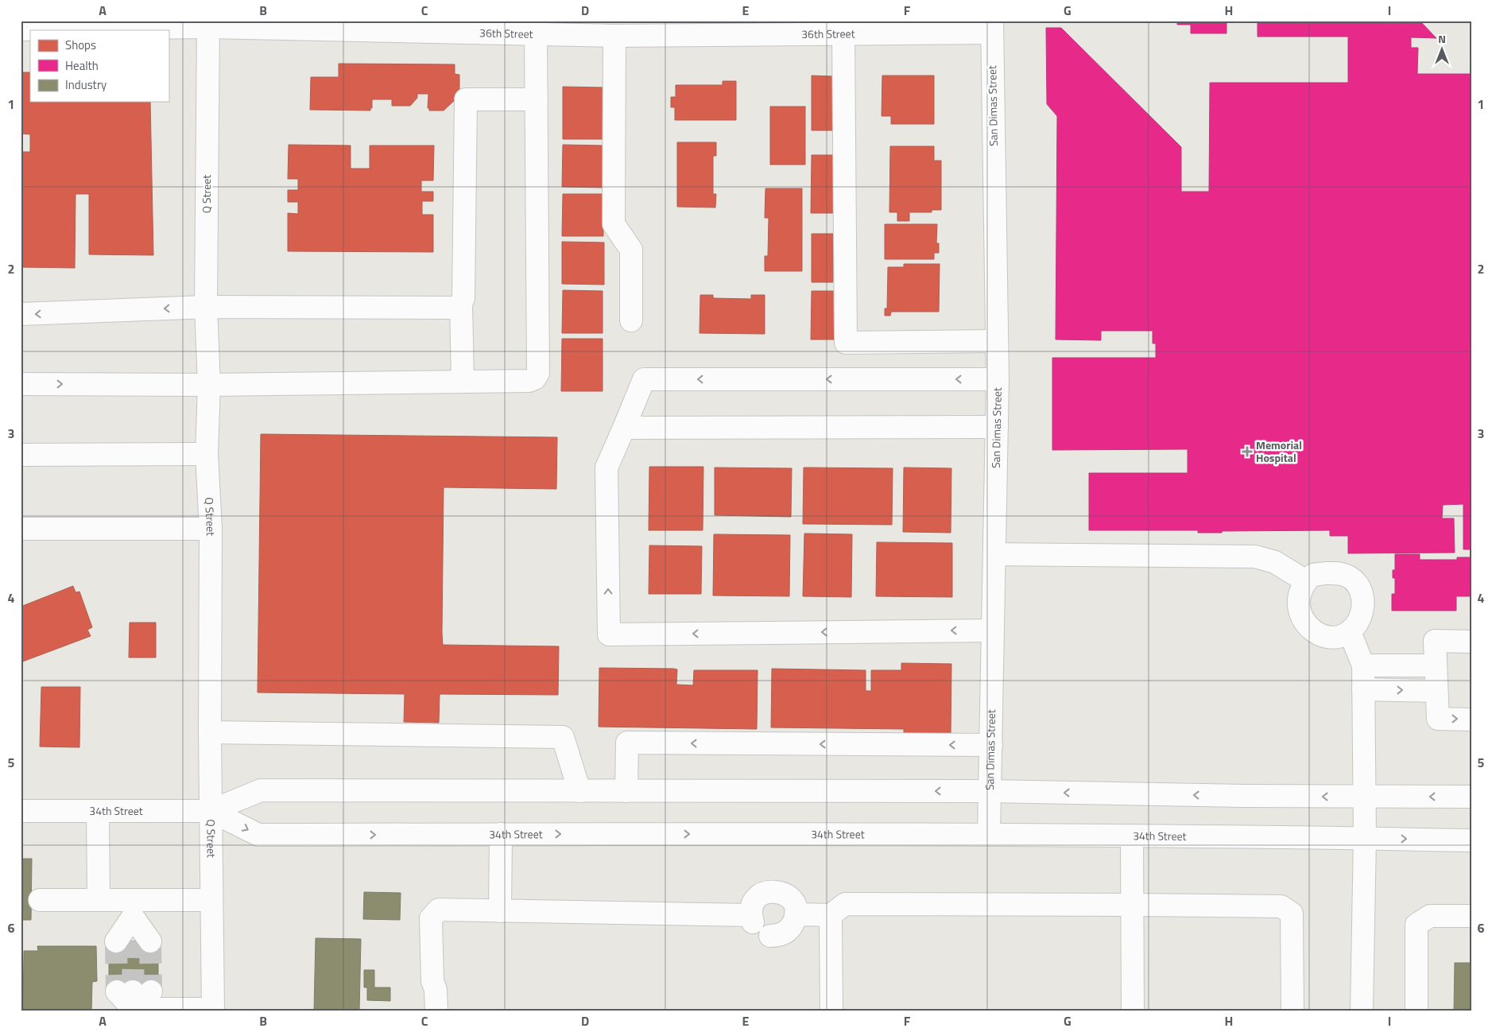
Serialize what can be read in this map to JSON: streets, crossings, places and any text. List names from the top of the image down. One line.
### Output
{"streets":{"street":["36th Street","San Dimas Street","Q Street","34th Street"]},"crossings":[["36th Street","San Dimas Street"],["36th Street","Q Street"],["San Dimas Street","34th Street"],["Q Street","34th Street"]],"places":{"health":["Memorial Hospital"]},"legend":["Shops","Health","Industry"],"north":"top","grid":{"columns":["A","B","C","D","E","F","G","H","I"],"rows":["1","2","3","4","5","6"]}}
